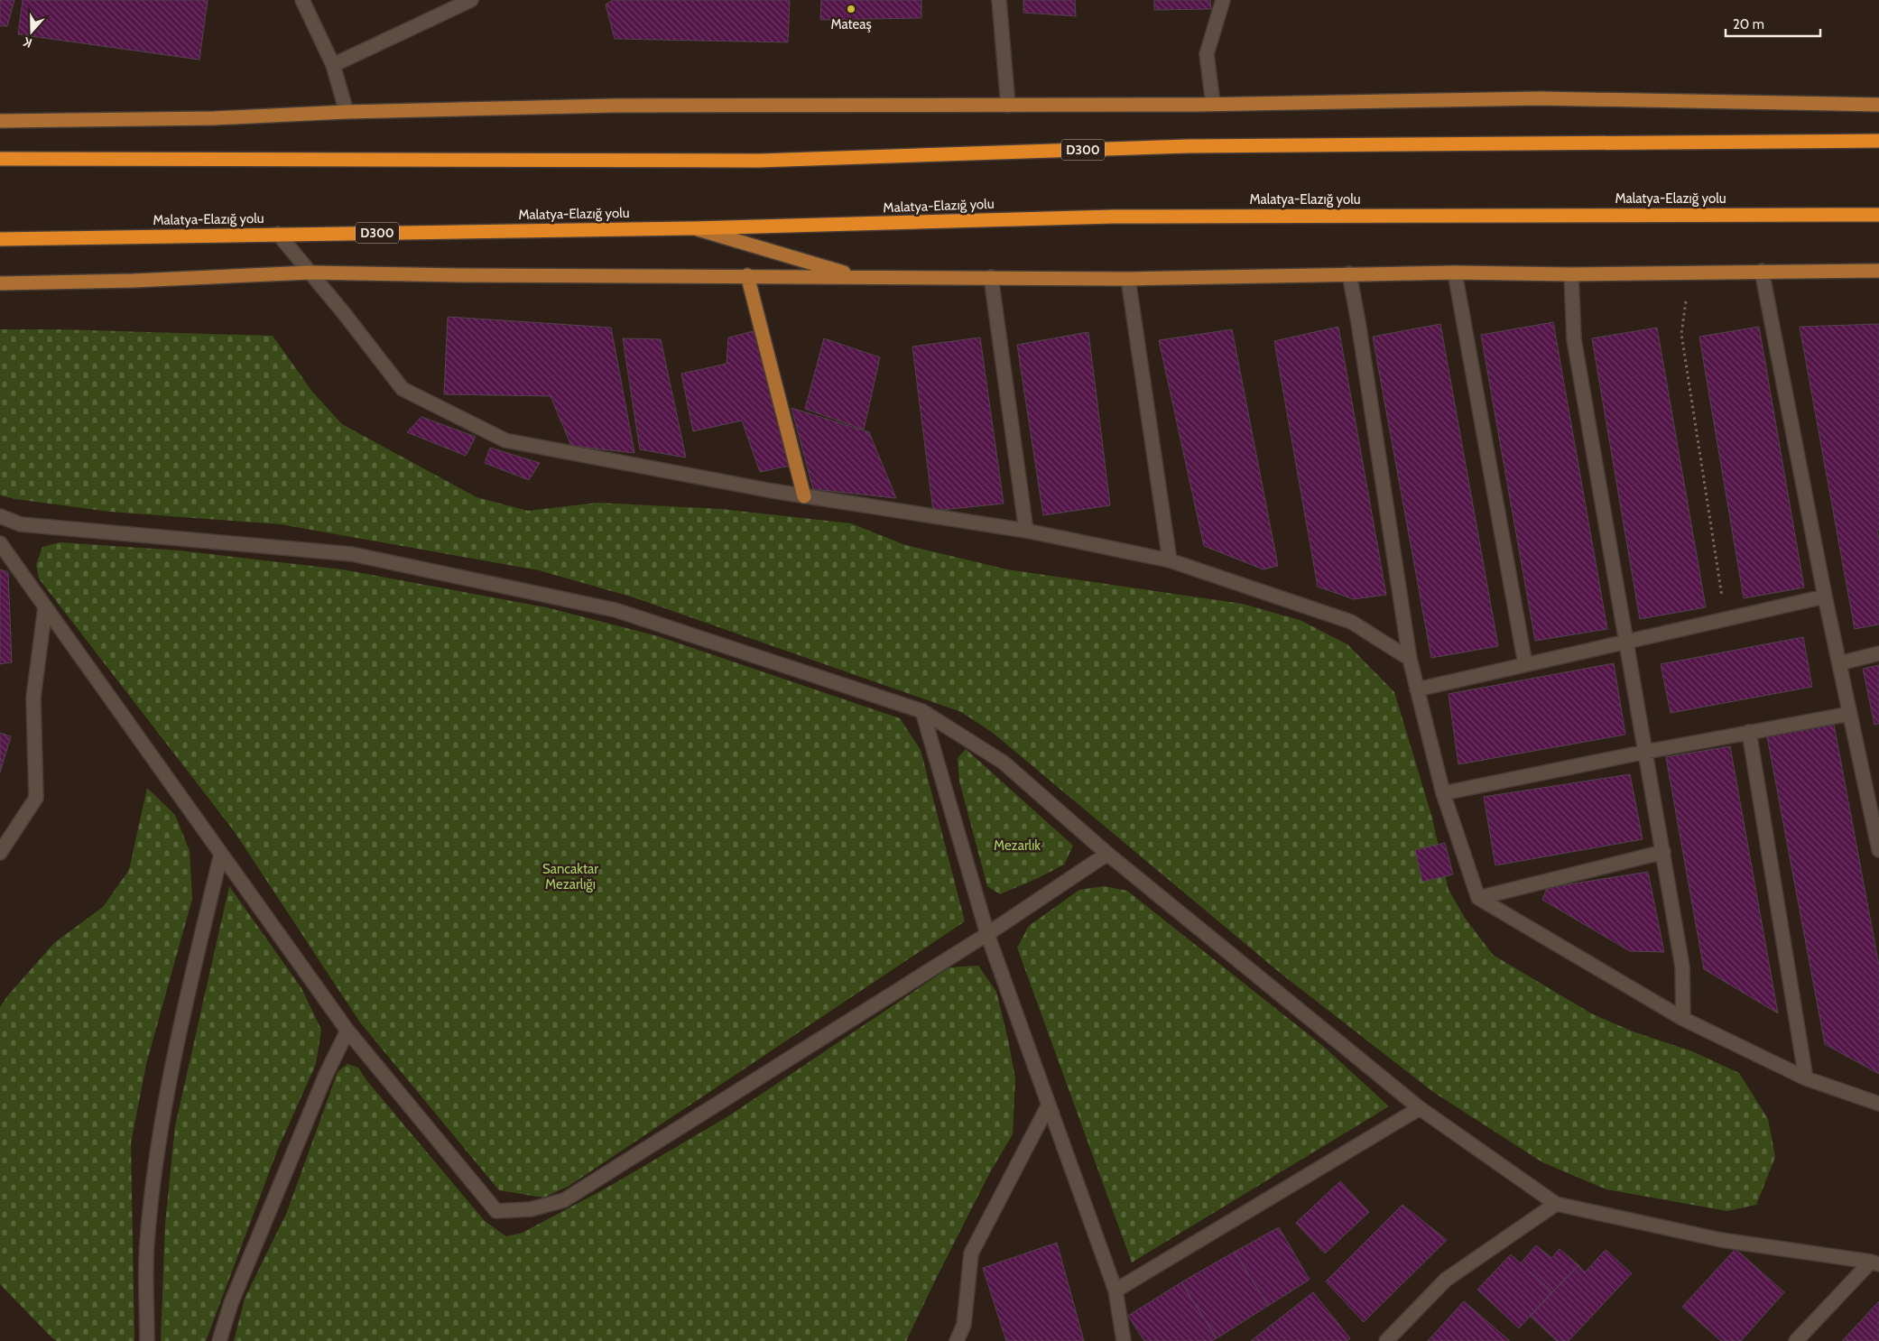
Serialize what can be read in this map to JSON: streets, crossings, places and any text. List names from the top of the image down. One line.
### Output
{"streets":{"highway":["D300","Malatya-Elazığ yolu"]},"parks":["Mezarlık","Sancaktar Mezarlığı"],"places":["Mateaş"],"scale_bar":"20 m","north":"bottom"}
